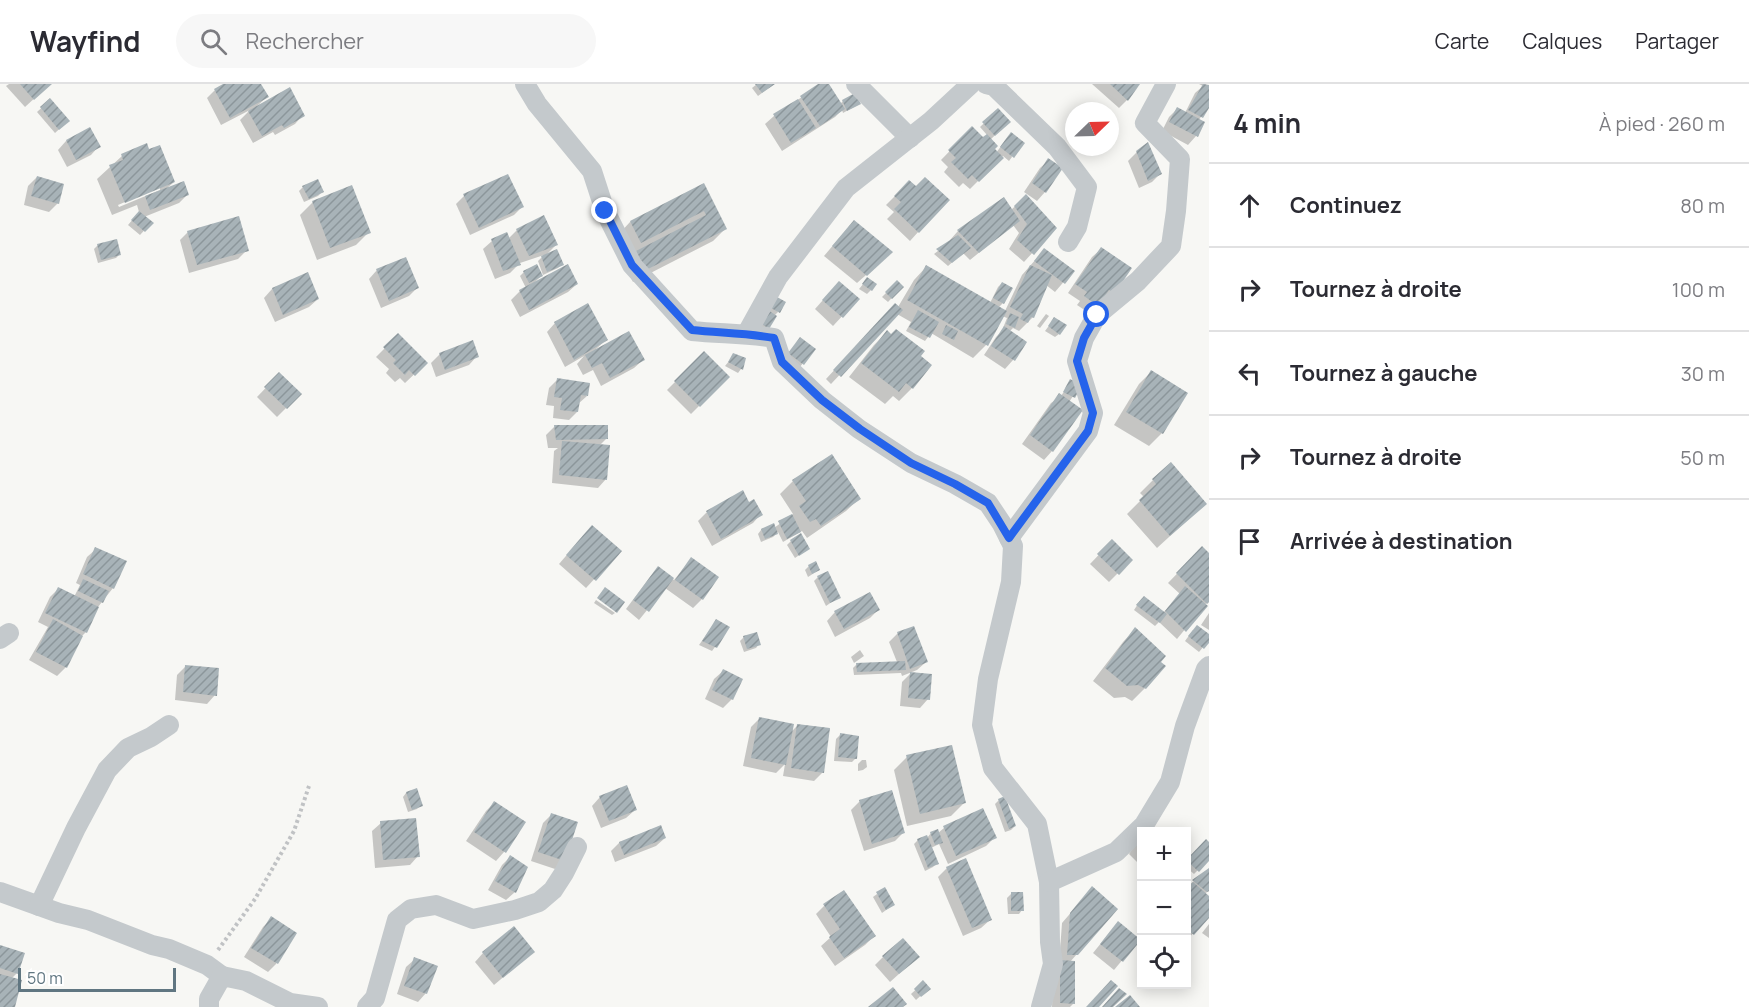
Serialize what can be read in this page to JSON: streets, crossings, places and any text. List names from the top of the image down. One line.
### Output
{"scale_bar":"50 m","north":"top right","page":{"header":"Wayfind","search":"Rechercher","nav":["Carte","Calques","Partager"],"heading":["4 min","À pied · 260 m"],"list":[["Continuez","80 m"],["Tournez à droite","100 m"],["Tournez à gauche","30 m"],["Tournez à droite","50 m"],"Arrivée à destination"],"map_buttons":["+","−"],"scale":"50 m"}}
